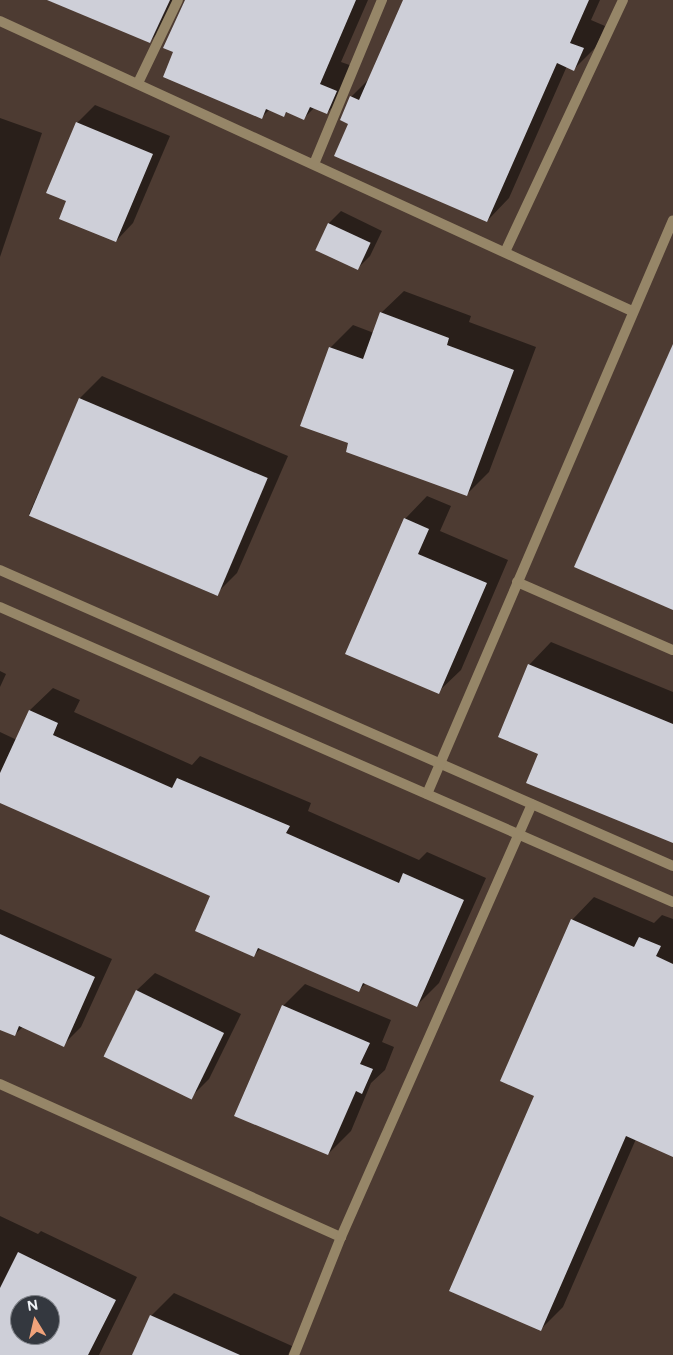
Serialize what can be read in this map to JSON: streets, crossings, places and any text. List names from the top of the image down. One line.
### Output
{"north":"top"}
